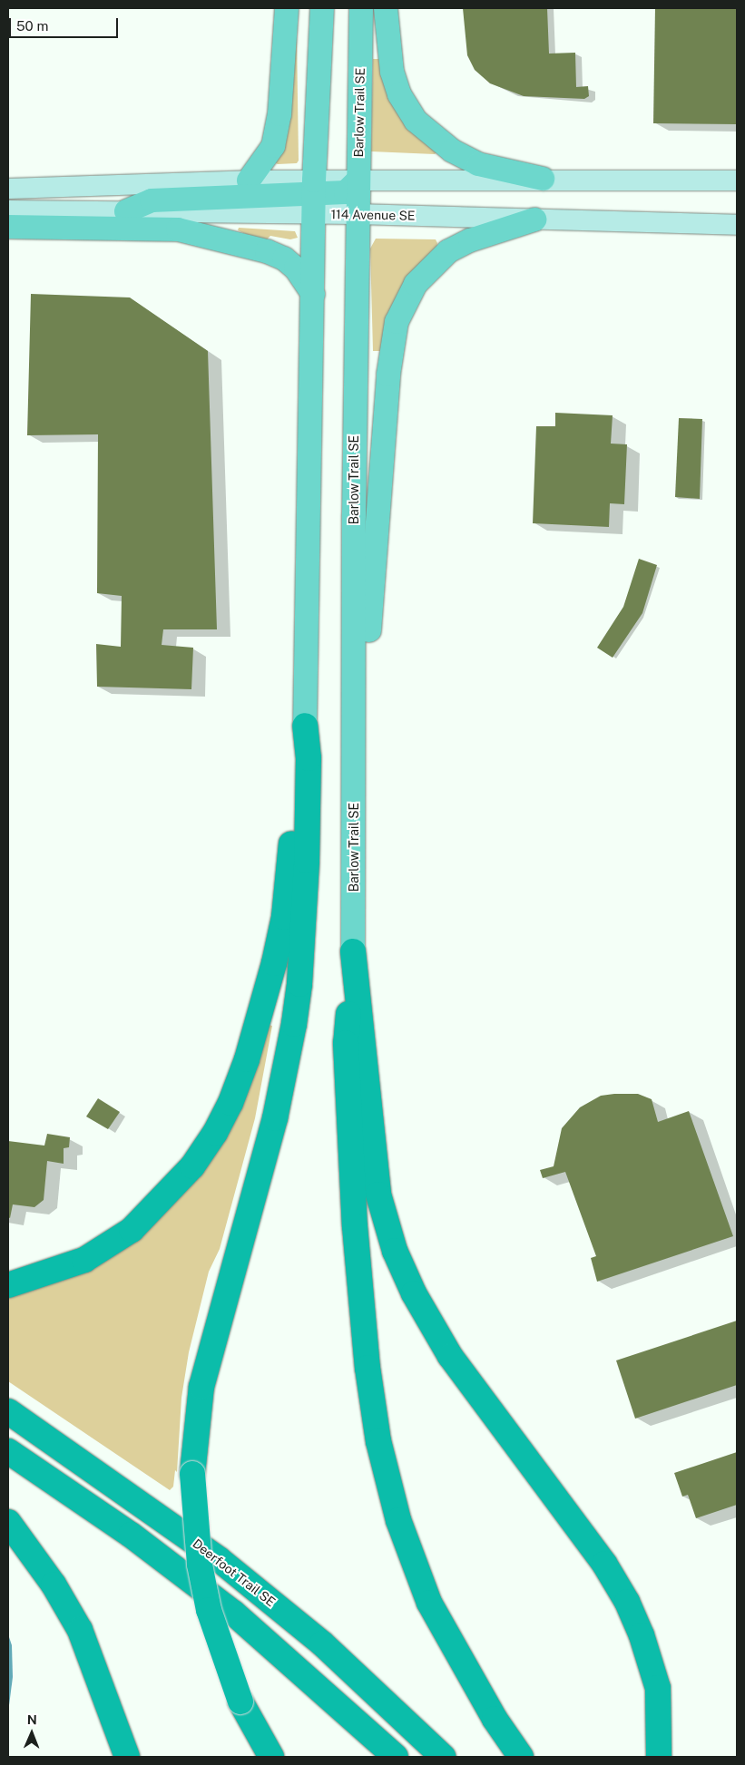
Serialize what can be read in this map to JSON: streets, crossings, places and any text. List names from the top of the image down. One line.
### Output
{"streets":{"highway":["Deerfoot Trail SE"],"main road":["Barlow Trail SE","114 Avenue SE"]},"crossings":[["Barlow Trail SE","114 Avenue SE"]],"scale_bar":"50 m","north":"top"}
